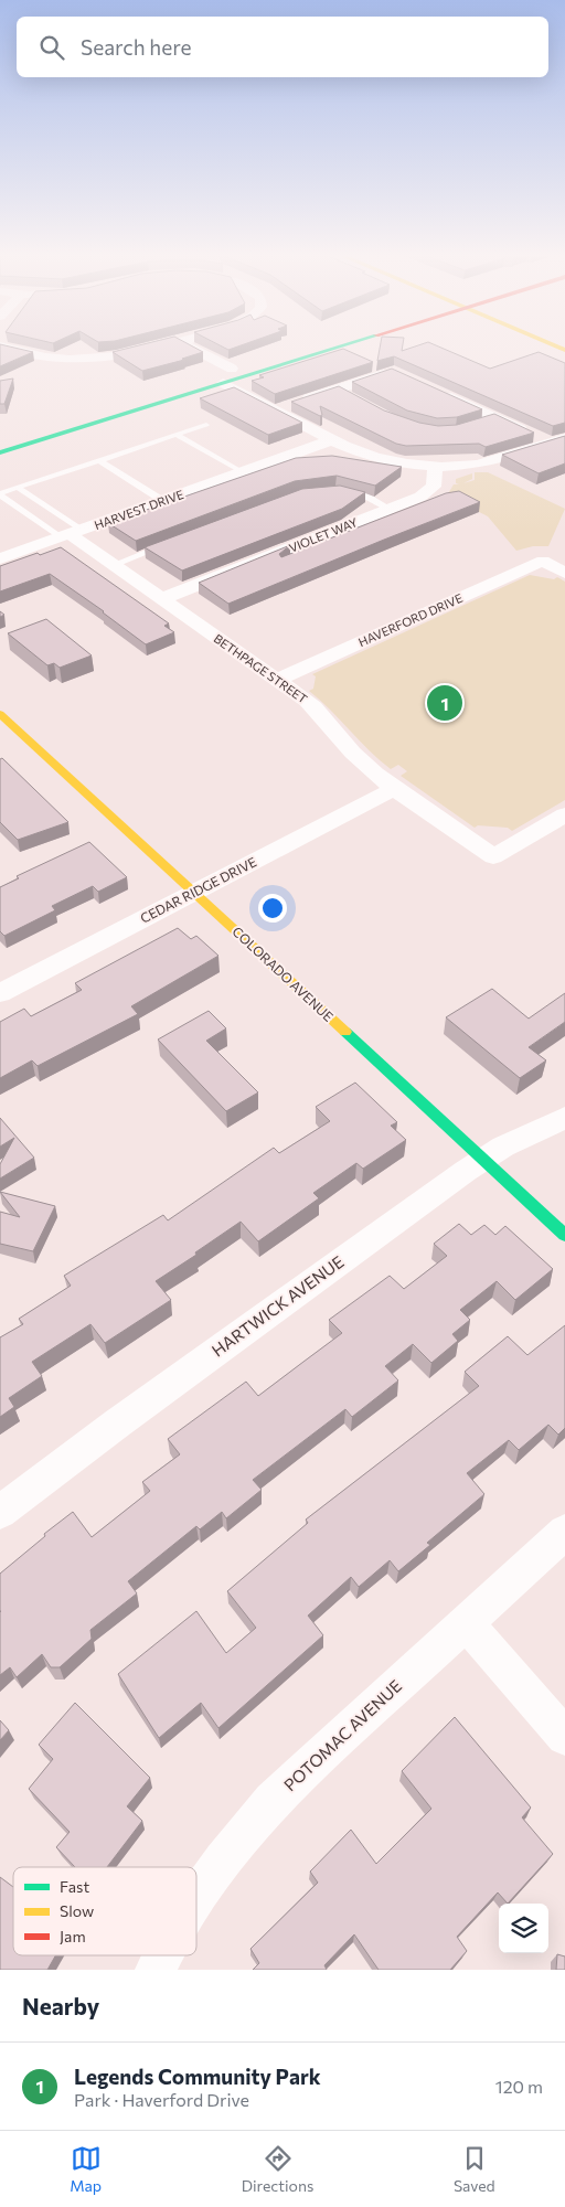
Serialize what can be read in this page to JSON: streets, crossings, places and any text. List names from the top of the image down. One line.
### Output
{"streets":{"street":["HARVEST DRIVE","VIOLET WAY","HAVERFORD DRIVE","BETHPAGE STREET","CEDAR RIDGE DRIVE","COLORADO AVENUE","HARTWICK AVENUE","POTOMAC AVENUE"]},"crossings":[["HARVEST DRIVE","BETHPAGE STREET"],["VIOLET WAY","BETHPAGE STREET"],["HAVERFORD DRIVE","BETHPAGE STREET"],["BETHPAGE STREET","CEDAR RIDGE DRIVE"],["CEDAR RIDGE DRIVE","COLORADO AVENUE"],["COLORADO AVENUE","HARTWICK AVENUE"]],"legend":["Fast","Slow","Jam"],"page":{"search":"Search here","pins":"1","heading":"Nearby","list":[{"mark":"1","name":"Legends Community Park","note":"Park · Haverford Drive","value":"120 m"}],"nav":["Map","Directions","Saved"]}}
